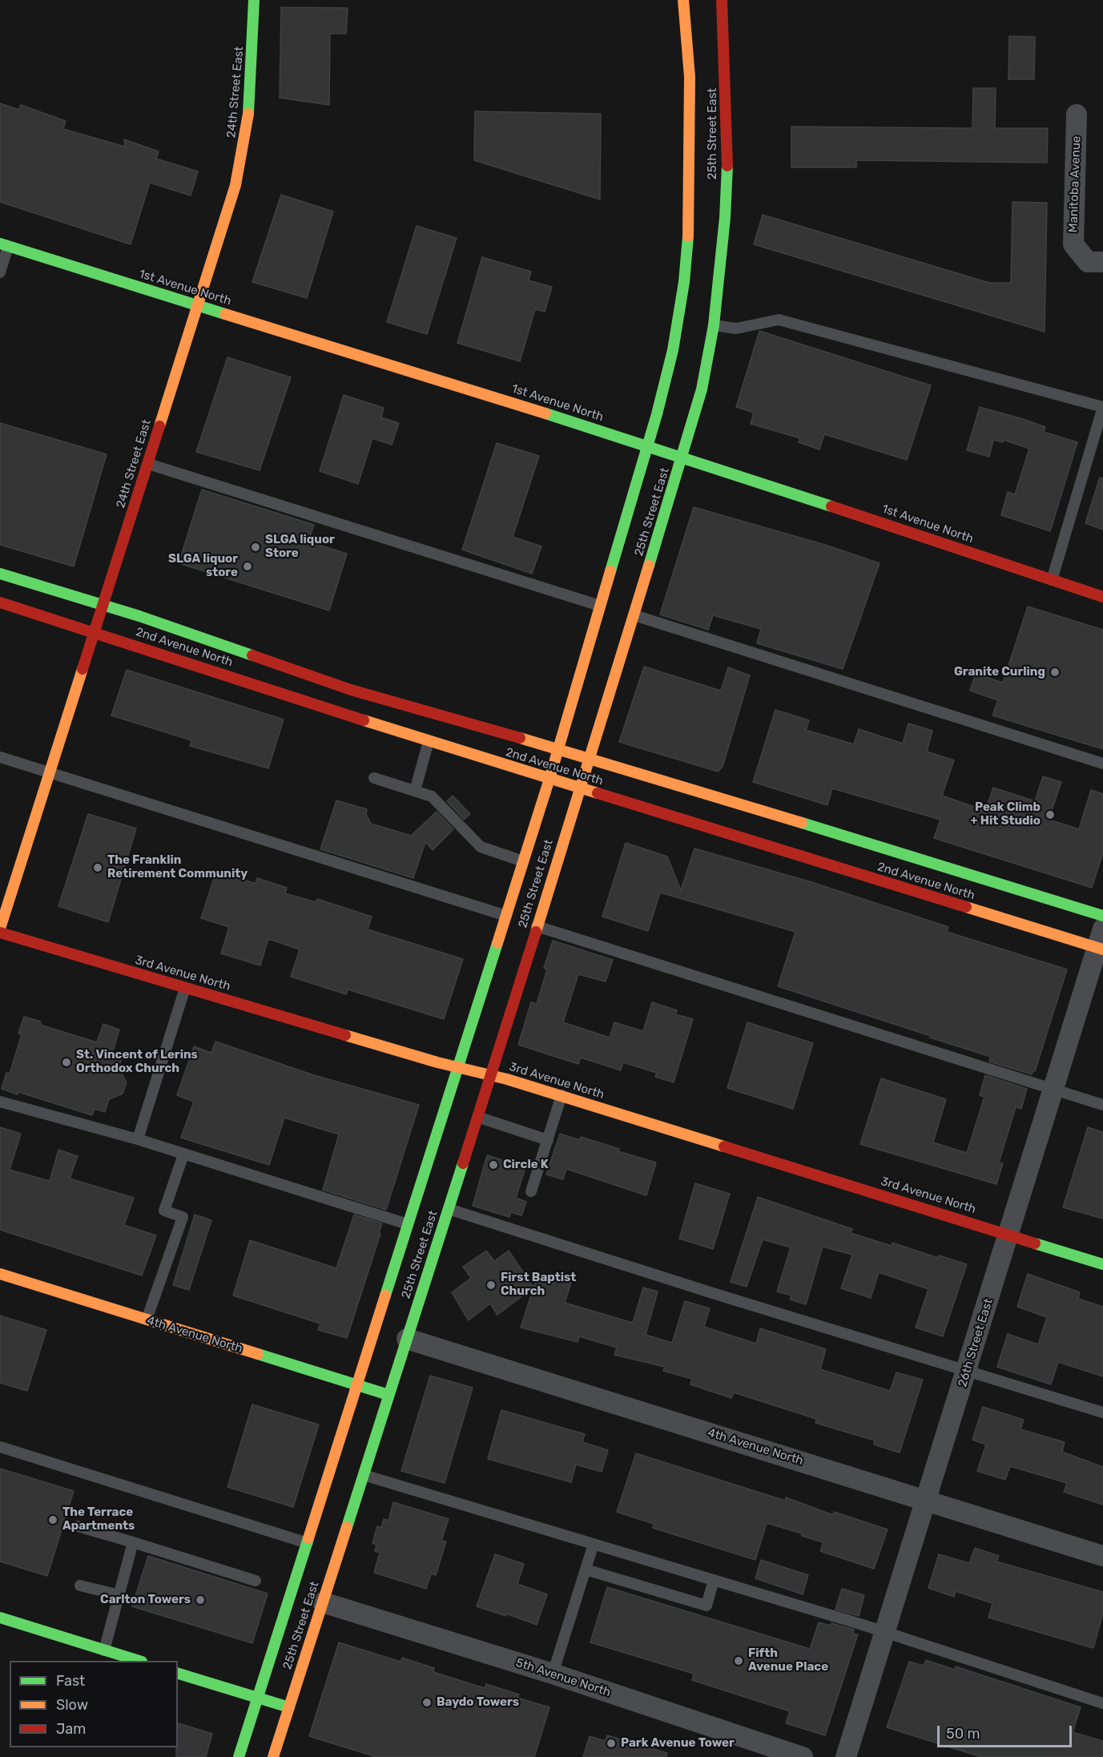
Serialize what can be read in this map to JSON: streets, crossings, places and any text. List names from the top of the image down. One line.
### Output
{"streets":{"main road":["24th Street East","25th Street East","1st Avenue North","2nd Avenue North","3rd Avenue North","4th Avenue North"],"street":["Manitoba Avenue","26th Street East","5th Avenue North"]},"crossings":[["24th Street East","1st Avenue North"],["24th Street East","2nd Avenue North"],["25th Street East","1st Avenue North"],["25th Street East","2nd Avenue North"],["25th Street East","3rd Avenue North"],["25th Street East","4th Avenue North"],["25th Street East","5th Avenue North"],["2nd Avenue North","26th Street East"],["3rd Avenue North","26th Street East"],["4th Avenue North","26th Street East"]],"places":["SLGA liquor Store","SLGA liquor store","Granite Curling","Peak Climb + Hit Studio","The Franklin Retirement Community","St. Vincent of Lerins Orthodox Church","Circle K","First Baptist Church","The Terrace Apartments","Carlton Towers","Fifth Avenue Place","Baydo Towers","Park Avenue Tower"],"legend":["Fast","Slow","Jam"],"scale_bar":"50 m"}
